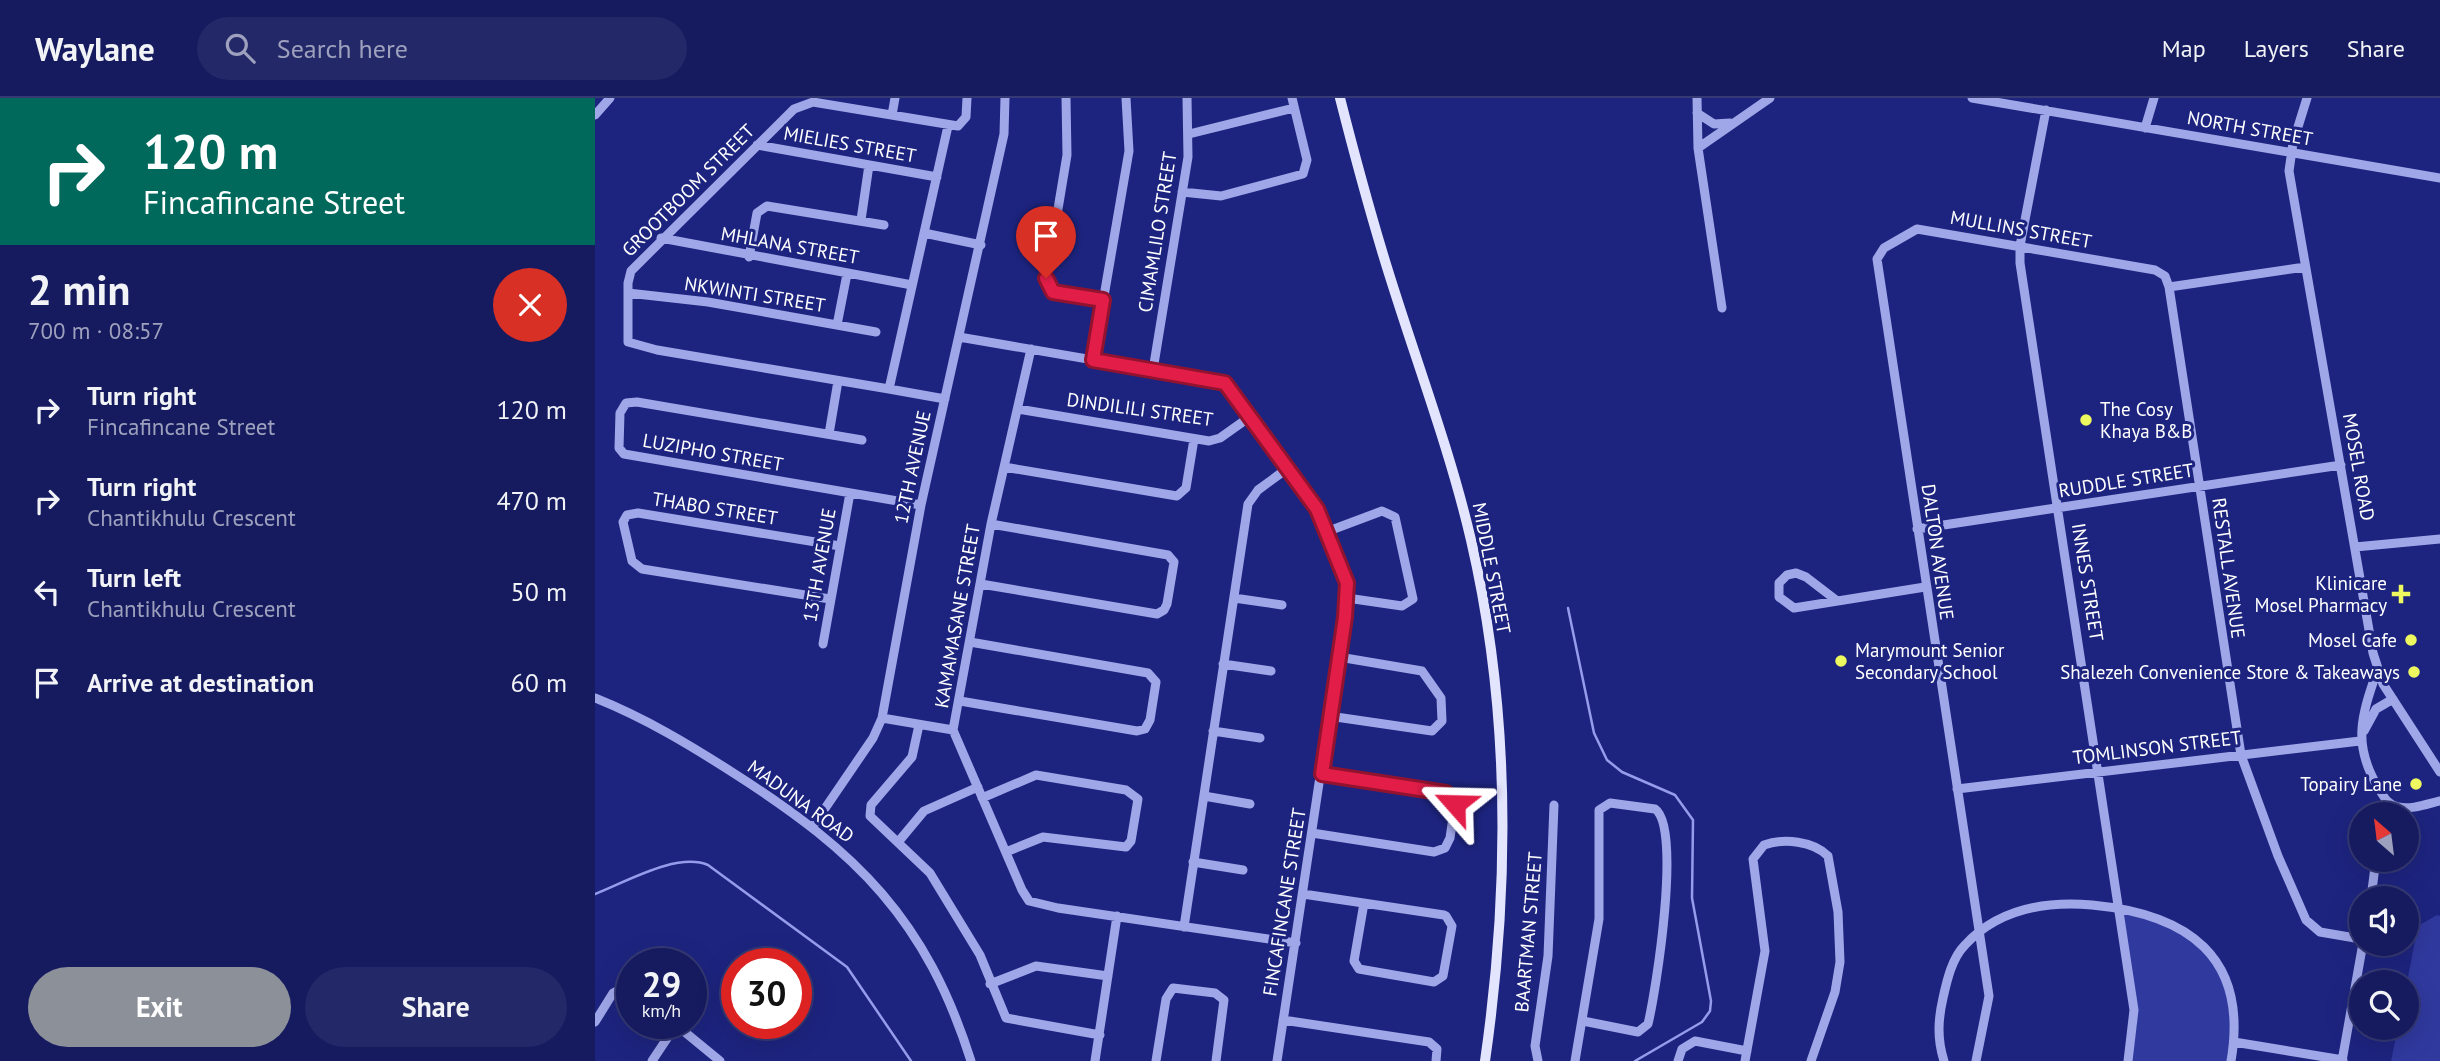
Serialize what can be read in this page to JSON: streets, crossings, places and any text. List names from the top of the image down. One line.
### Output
{"streets":{"main road":["MIDDLE STREET"],"street":["NORTH STREET","MIELIES STREET","GROOTBOOM STREET","MULLINS STREET","CIMAMLILO STREET","MHLANA STREET","NKWINTI STREET","DINDILILI STREET","LUZIPHO STREET","12TH AVENUE","MOSEL ROAD","RUDDLE STREET","THABO STREET","DALTON AVENUE","13TH AVENUE","RESTALL AVENUE","INNES STREET","KAMAMASANE STREET","TOMLINSON STREET","MADUNA ROAD","FINCAFINCANE STREET","BAARTMAN STREET"]},"crossings":[["NORTH STREET","MOSEL ROAD"],["NORTH STREET","INNES STREET"],["MIELIES STREET","GROOTBOOM STREET"],["GROOTBOOM STREET","MHLANA STREET"],["GROOTBOOM STREET","NKWINTI STREET"],["GROOTBOOM STREET","12TH AVENUE"],["MULLINS STREET","DALTON AVENUE"],["MULLINS STREET","RESTALL AVENUE"],["MULLINS STREET","INNES STREET"],["CIMAMLILO STREET","FINCAFINCANE STREET"],["DINDILILI STREET","KAMAMASANE STREET"],["DINDILILI STREET","FINCAFINCANE STREET"],["LUZIPHO STREET","12TH AVENUE"],["LUZIPHO STREET","13TH AVENUE"],["12TH AVENUE","MADUNA ROAD"],["12TH AVENUE","FINCAFINCANE STREET"],["MOSEL ROAD","RUDDLE STREET"],["RUDDLE STREET","DALTON AVENUE"],["RUDDLE STREET","RESTALL AVENUE"],["RUDDLE STREET","INNES STREET"],["THABO STREET","13TH AVENUE"],["DALTON AVENUE","TOMLINSON STREET"],["RESTALL AVENUE","TOMLINSON STREET"],["INNES STREET","TOMLINSON STREET"],["KAMAMASANE STREET","FINCAFINCANE STREET"]],"places":{"other":["The Cosy Khaya B&B","Mosel Cafe","Marymount Senior Secondary School","Shalezeh Convenience Store & Takeaways","Topairy Lane"],"health":["Klinicare Mosel Pharmacy"]},"north":"top left","page":{"header":"Waylane","search":"Search here","nav":["Map","Layers","Share"],"turn":["120 m","Fincafincane Street"],"heading":["2 min","700 m · 08:57"],"list":[{"name":"Turn right","note":"Fincafincane Street","value":"120 m"},{"name":"Turn right","note":"Chantikhulu Crescent","value":"470 m"},{"name":"Turn left","note":"Chantikhulu Crescent","value":"50 m"},{"name":"Arrive at destination","value":"60 m"}],"speed":"29 km/h","limit":"30","buttons":["Exit","Share"]}}
